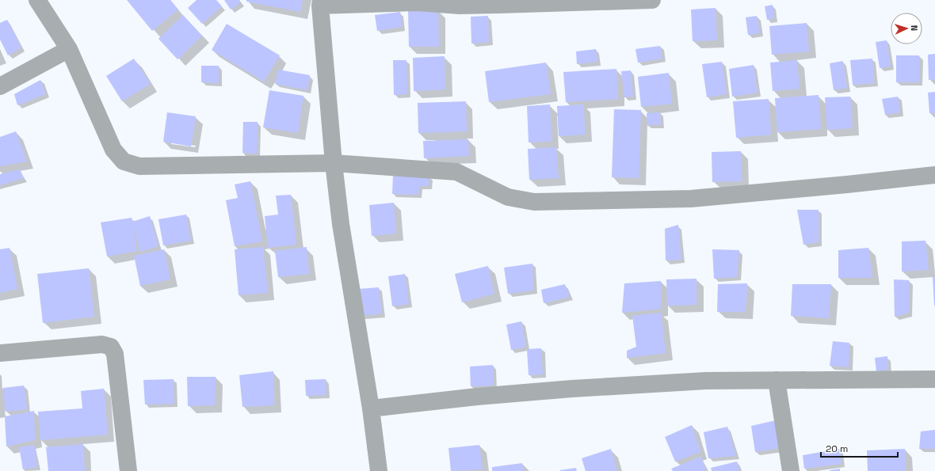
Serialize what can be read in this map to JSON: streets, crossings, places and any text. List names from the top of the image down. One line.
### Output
{"scale_bar":"20 m","north":"right"}
